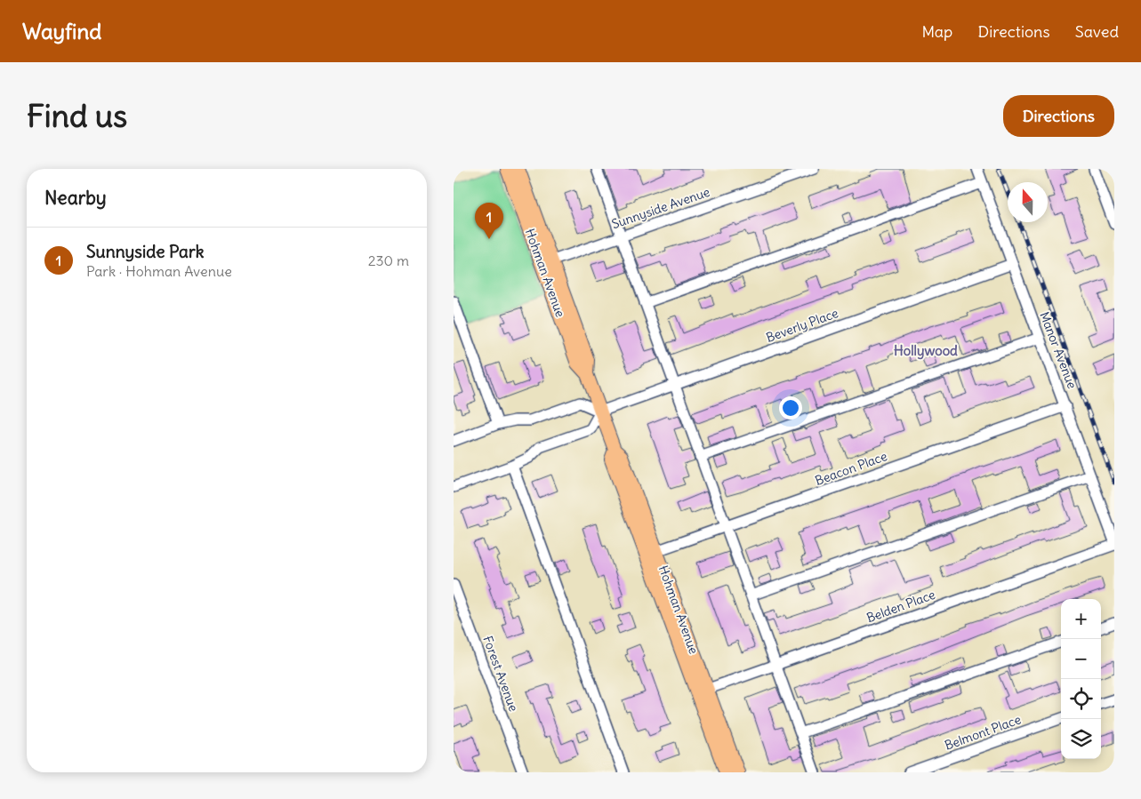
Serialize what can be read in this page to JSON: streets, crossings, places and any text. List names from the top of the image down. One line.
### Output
{"streets":{"main road":["Hohman Avenue"],"street":["Sunnyside Avenue","Beverly Place","Manor Avenue","Beacon Place","Belden Place","Forest Avenue","Belmont Place"]},"crossings":[["Sunnyside Avenue","Hohman Avenue"],["Hohman Avenue","Beverly Place"],["Hohman Avenue","Beacon Place"],["Hohman Avenue","Belden Place"],["Beverly Place","Manor Avenue"],["Manor Avenue","Beacon Place"]],"districts":["Hollywood"],"north":"top","page":{"header":"Wayfind","nav":["Map","Directions","Saved"],"buttons":"Directions","title":"Find us","heading":"Nearby","pins":"1","list":[{"mark":"1","name":"Sunnyside Park","note":"Park · Hohman Avenue","value":"230 m"}],"map_buttons":["+","−"]}}
